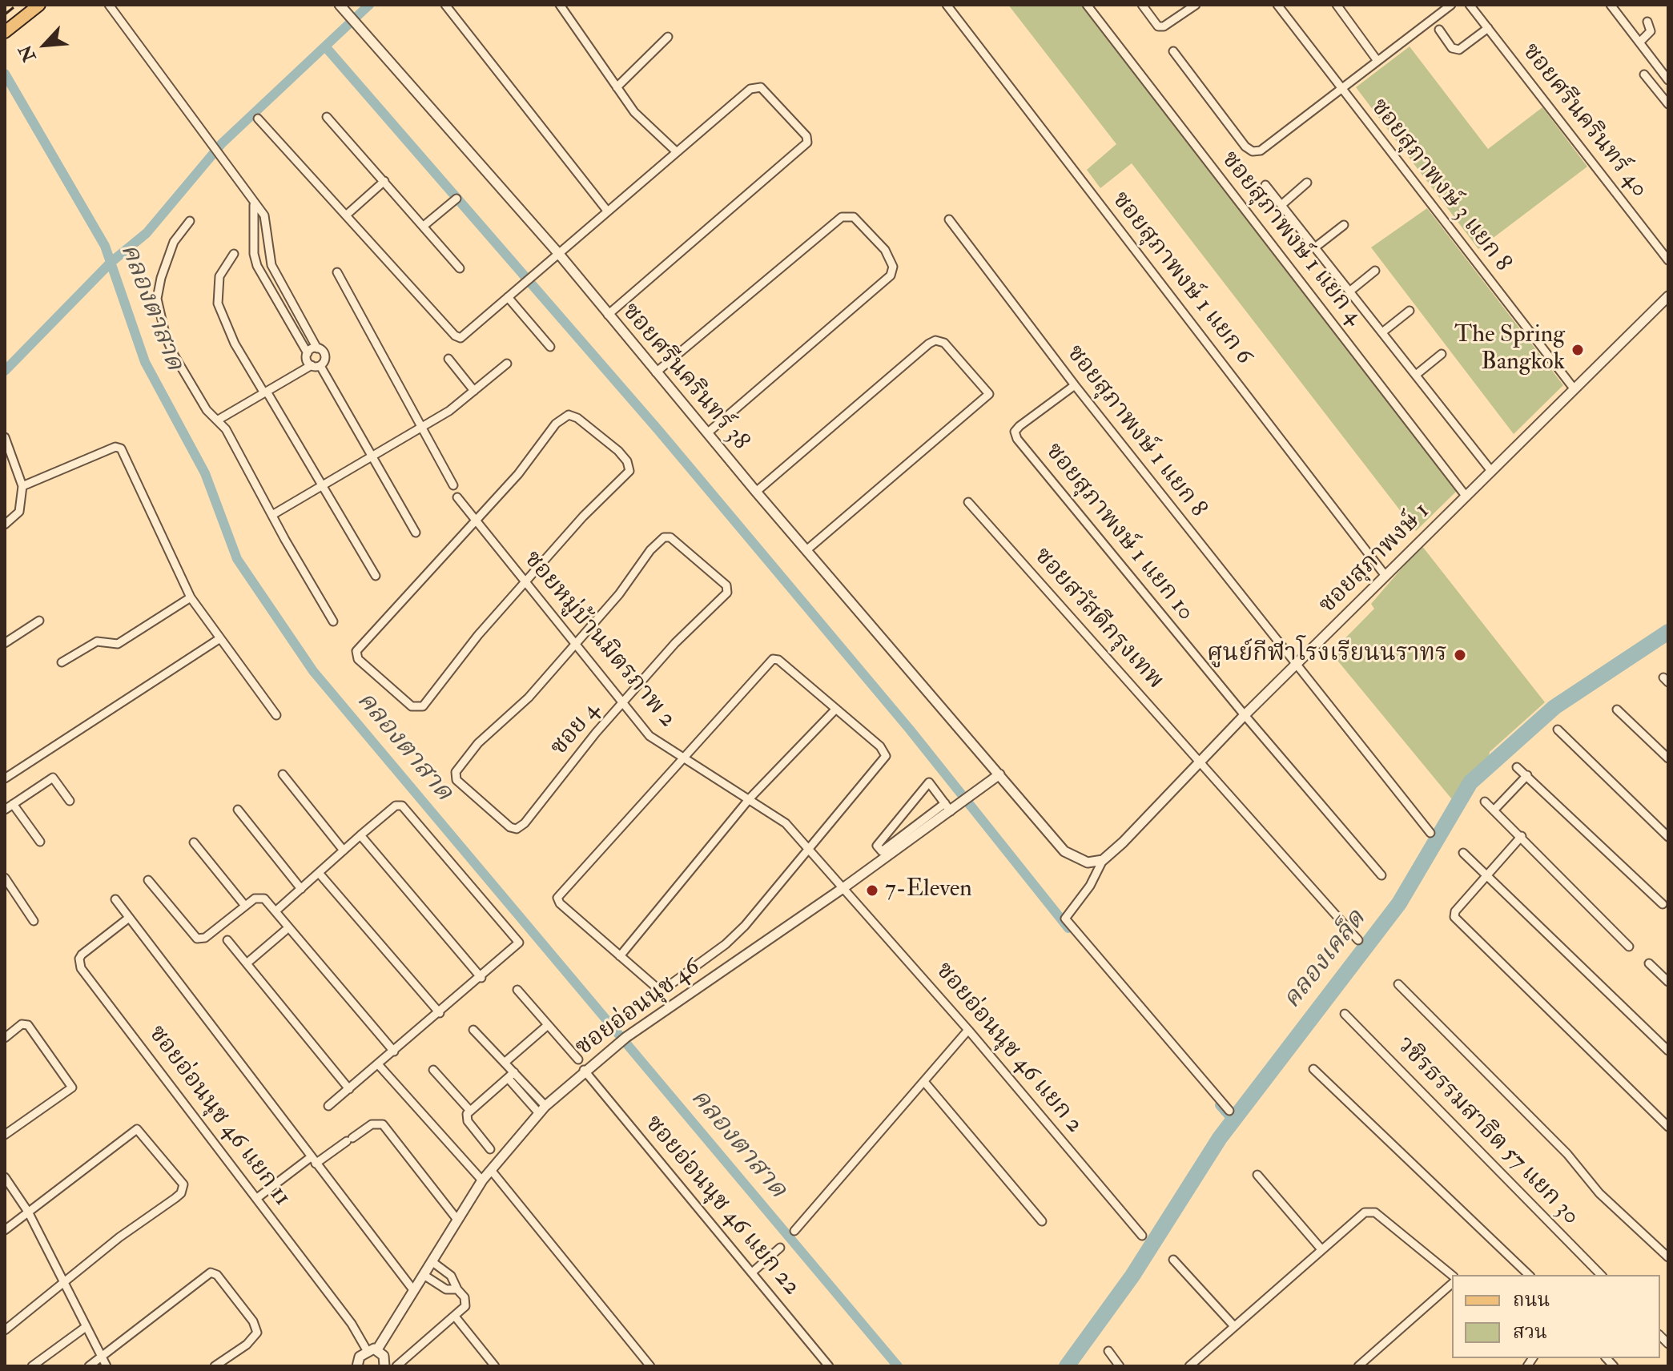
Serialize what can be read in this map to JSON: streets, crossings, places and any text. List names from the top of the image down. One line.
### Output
{"streets":{"street":["ซอยศรีนครินทร์ 40","ซอยสุภาพงษ์ 3 แยก 8","ซอยสุภาพงษ์ 1 แยก 4","ซอยสุภาพงษ์ 1 แยก 6","ซอยศรีนครินทร์ 38","ซอยสุภาพงษ์ 1 แยก 8","ซอยสุภาพงษ์ 1 แยก 10","ซอยสุภาพงษ์ 1","ซอยสวัสดีกรุงเทพ","ซอยหมู่บ้านมิตรภาพ 2","ซอย 4","ซอยอ่อนนุช 46","ซอยอ่อนนุช 46 แยก 2","ซอยอ่อนนุช 46 แยก 11","วชิรธรรมสาธิต 57 แยก 30","ซอยอ่อนนุช 46 แยก 22"]},"crossings":[["ซอยสุภาพงษ์ 3 แยก 8","ซอยสุภาพงษ์ 1"],["ซอยสุภาพงษ์ 1 แยก 4","ซอยสุภาพงษ์ 1"],["ซอยสุภาพงษ์ 1 แยก 6","ซอยสุภาพงษ์ 1"],["ซอยศรีนครินทร์ 38","ซอยอ่อนนุช 46"],["ซอยสุภาพงษ์ 1 แยก 8","ซอยสุภาพงษ์ 1 แยก 10"],["ซอยสุภาพงษ์ 1 แยก 8","ซอยสุภาพงษ์ 1"],["ซอยสุภาพงษ์ 1 แยก 10","ซอยสุภาพงษ์ 1"],["ซอยสุภาพงษ์ 1","ซอยสวัสดีกรุงเทพ"],["ซอยหมู่บ้านมิตรภาพ 2","ซอย 4"],["ซอยหมู่บ้านมิตรภาพ 2","ซอยอ่อนนุช 46"],["ซอยหมู่บ้านมิตรภาพ 2","ซอยอ่อนนุช 46 แยก 2"],["ซอยอ่อนนุช 46","ซอยอ่อนนุช 46 แยก 2"],["ซอยอ่อนนุช 46","ซอยอ่อนนุช 46 แยก 22"]],"water":["คลองตาสาด","คลองเคล็ด"],"places":["The Spring Bangkok","ศูนย์กีฬาโรงเรียนนราทร","7-Eleven"],"legend":["ถนน","สวน"],"north":"bottom left"}
